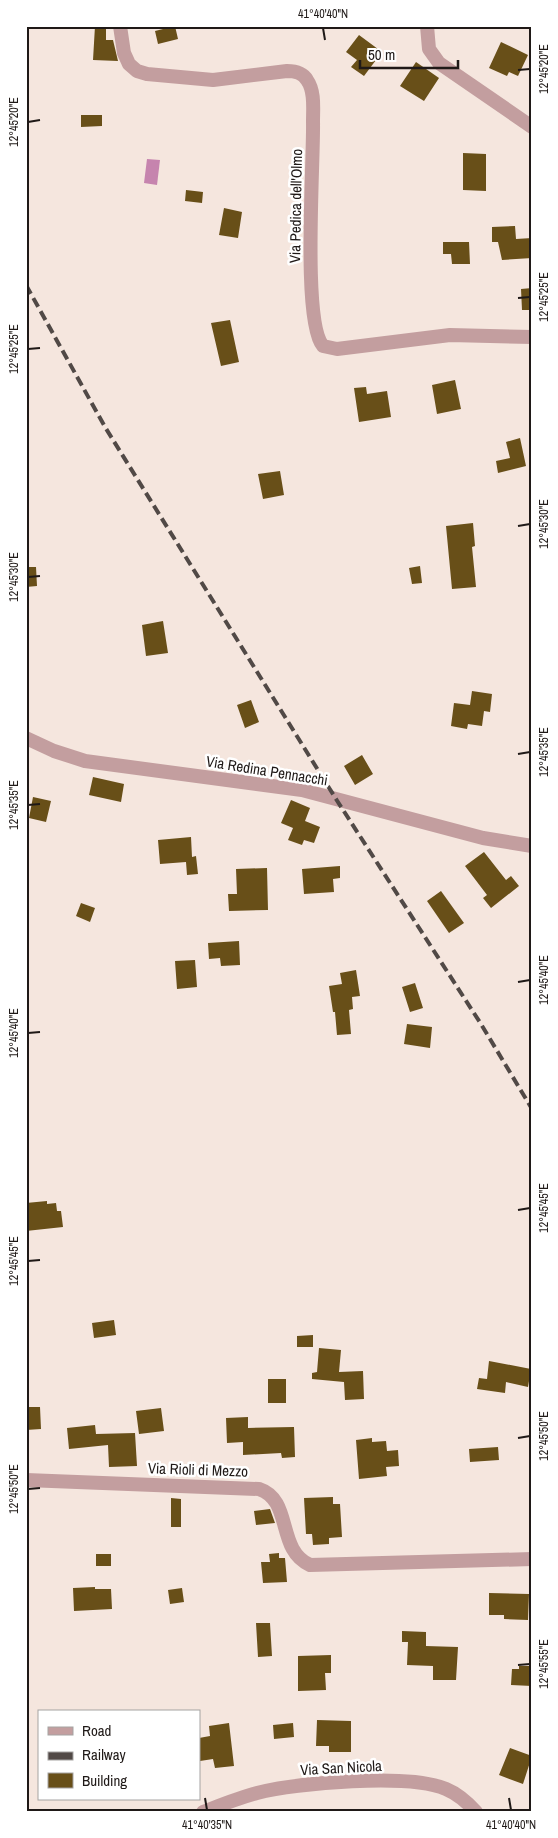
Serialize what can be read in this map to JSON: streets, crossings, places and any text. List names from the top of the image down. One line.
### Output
{"streets":{"street":["Via Pedica dell'Olmo","Via Redina Pennacchi","Via Rioli di Mezzo","Via San Nicola"]},"legend":["Road","Railway","Building"],"scale_bar":"50 m","coordinates":["41°40'40\"N","12°45'20\"E","12°45'25\"E","12°45'30\"E","12°45'35\"E","12°45'40\"E","12°45'45\"E","12°45'50\"E","12°45'55\"E","41°40'35\"N"]}
